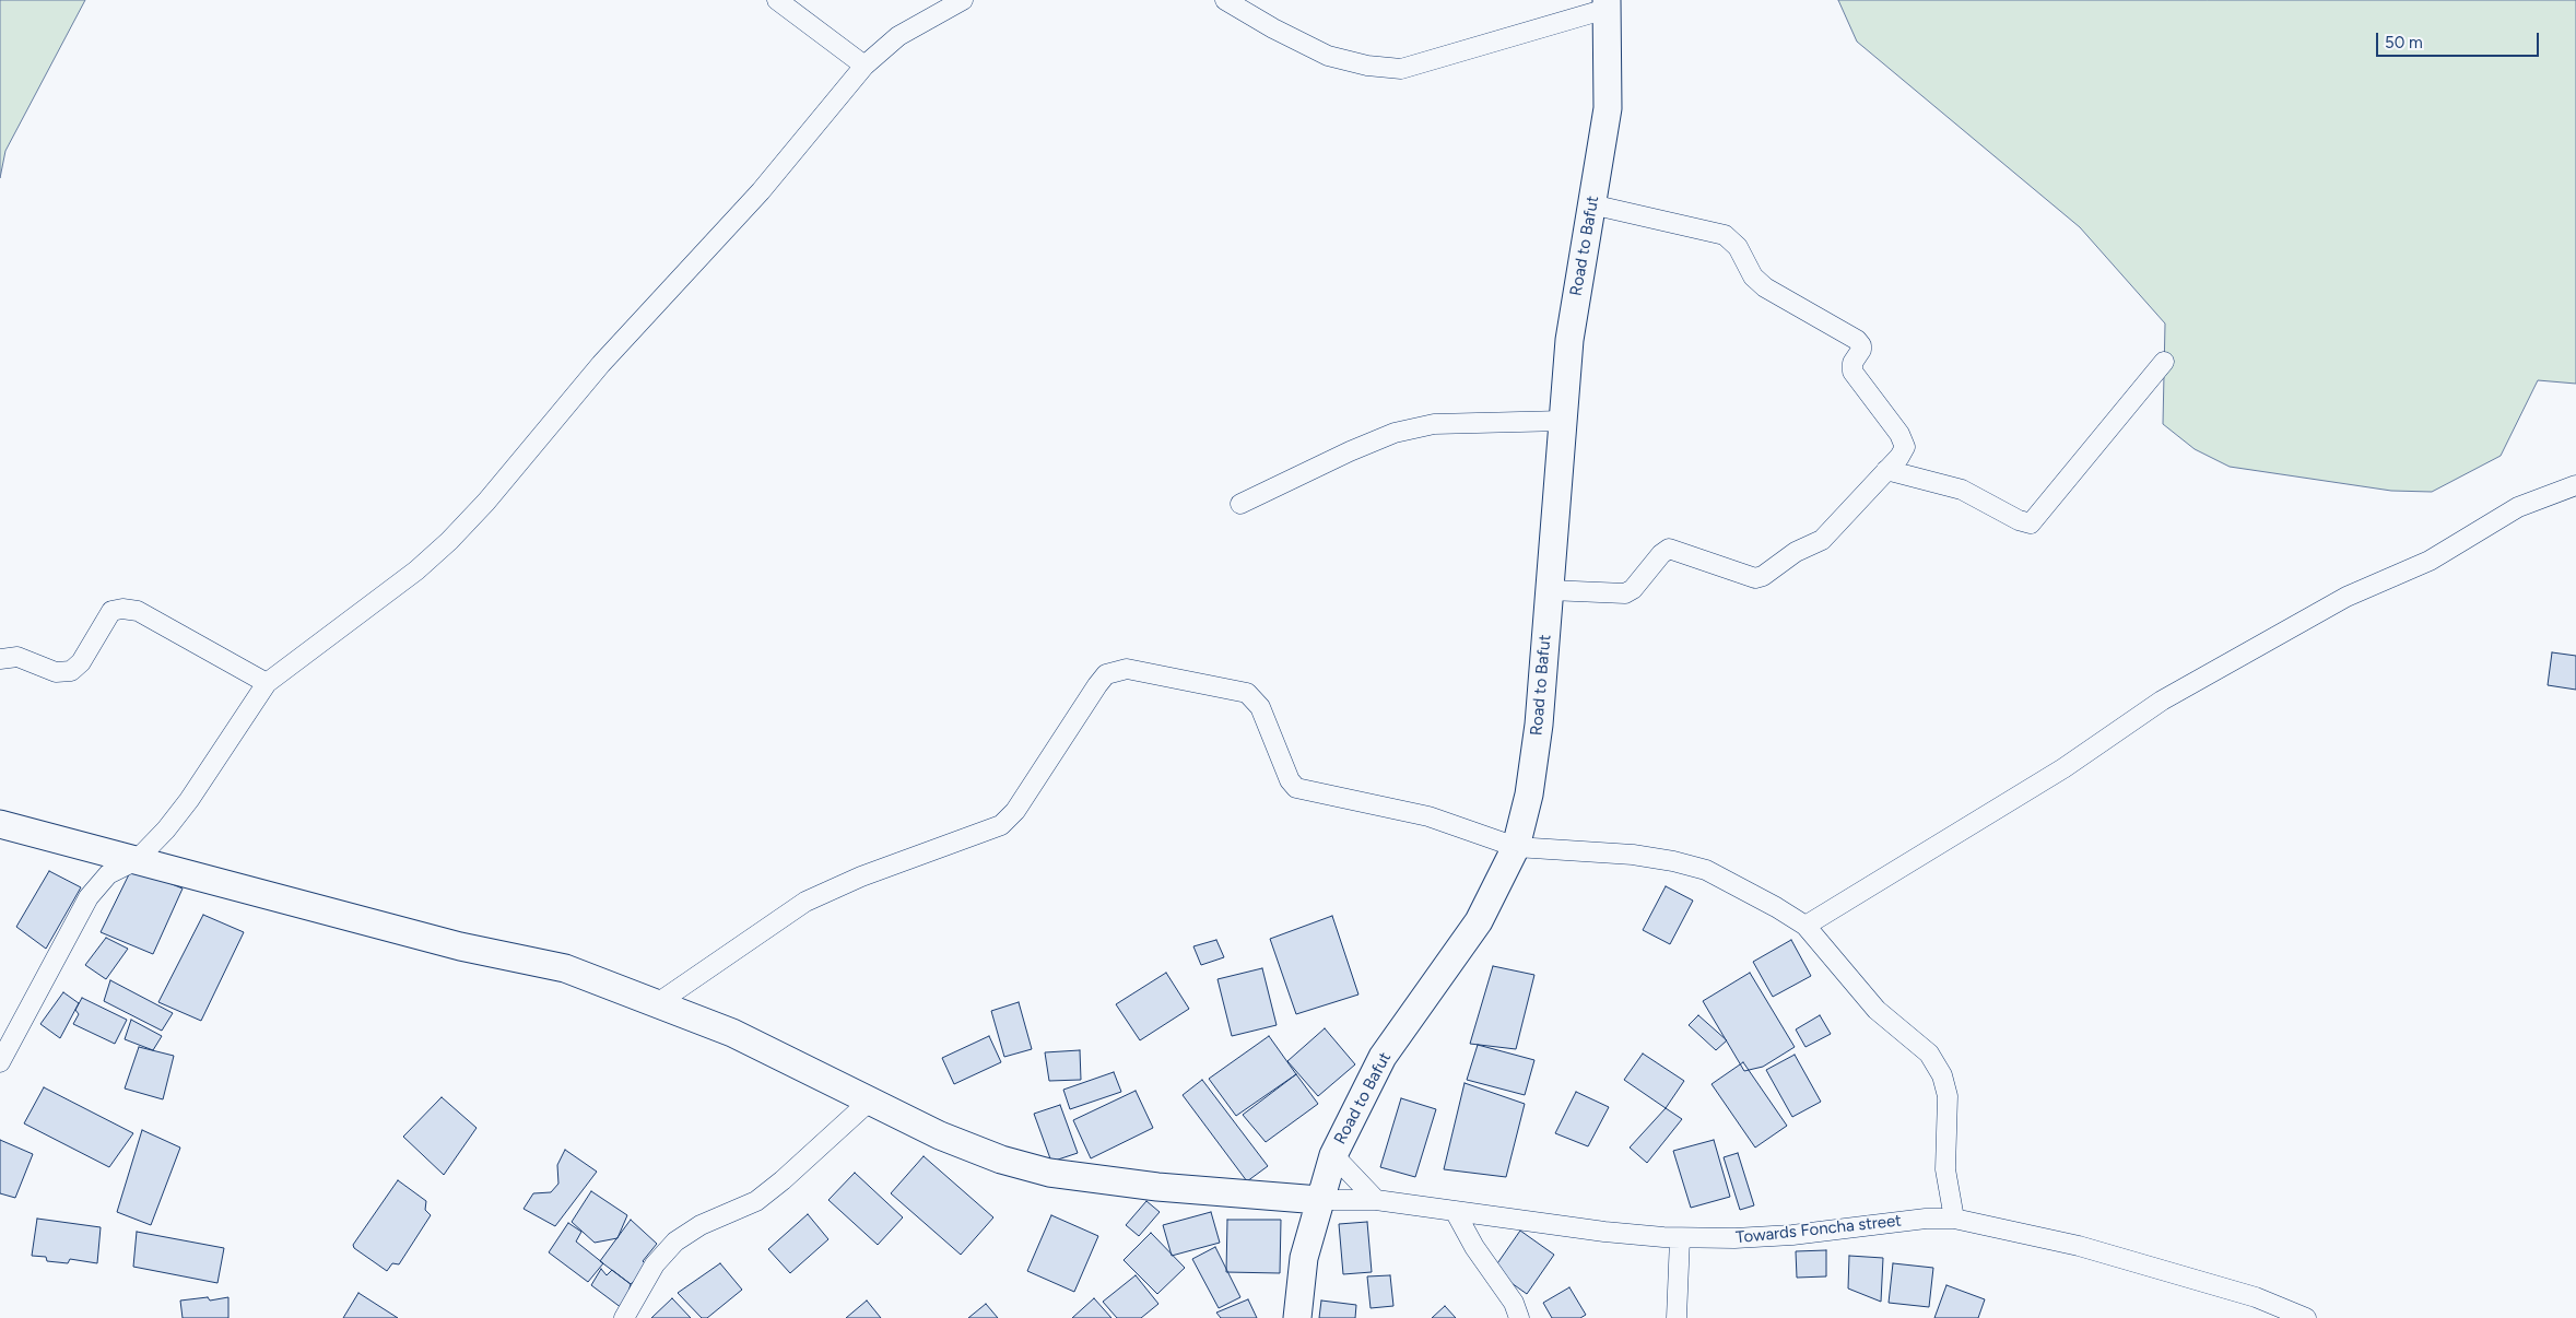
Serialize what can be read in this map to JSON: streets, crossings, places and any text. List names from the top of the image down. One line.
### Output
{"streets":{"street":["Road to Bafut","Towards Foncha street"]},"crossings":[["Road to Bafut","Towards Foncha street"]],"scale_bar":"50 m"}
